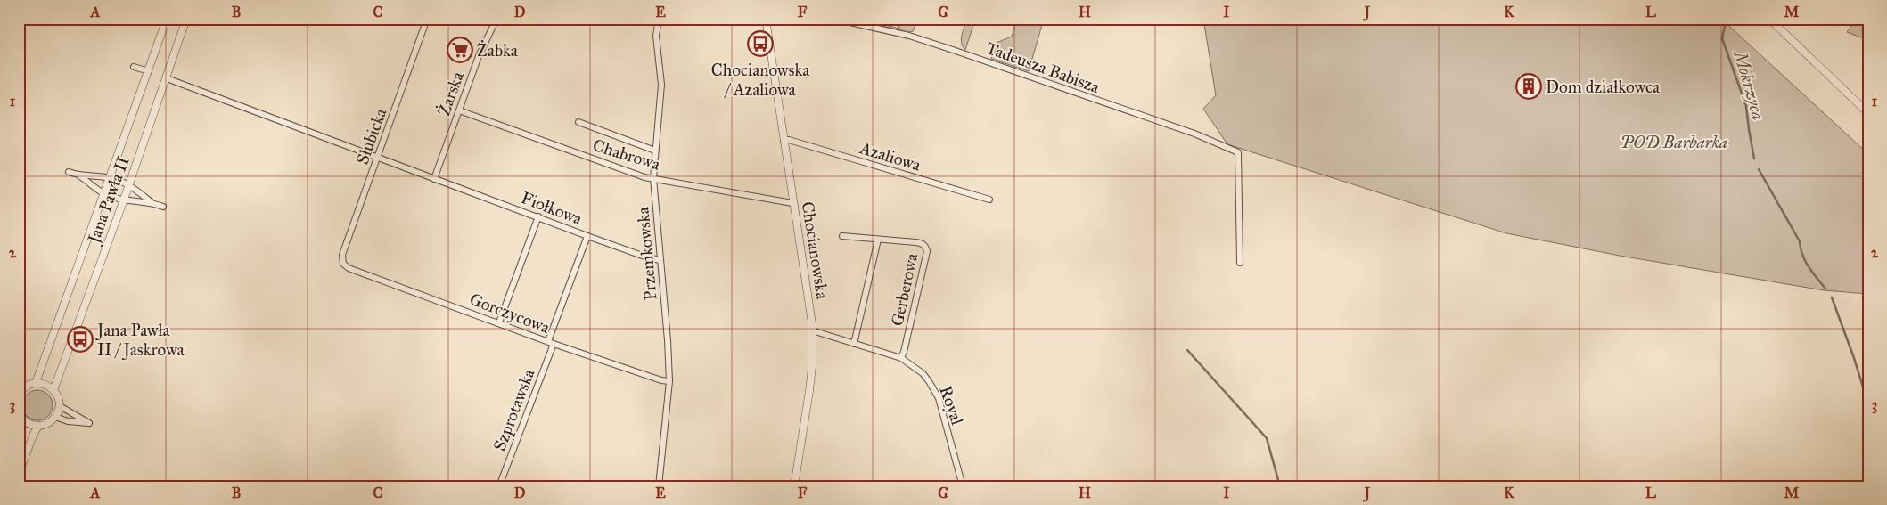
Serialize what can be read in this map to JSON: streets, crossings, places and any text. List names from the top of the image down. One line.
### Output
{"streets":{"street":["Tadeusza Babisza","Żarska","Słubicka","Chabrowa","Azaliowa","Jana Pawła II","Fiołkowa","Chocianowska","Przemkowska","Gerberowa","Gorczycowa","Royal","Szprotawska"]},"crossings":[["Żarska","Chabrowa"],["Żarska","Fiołkowa"],["Słubicka","Fiołkowa"],["Słubicka","Gorczycowa"],["Chabrowa","Chocianowska"],["Chabrowa","Przemkowska"],["Azaliowa","Chocianowska"],["Jana Pawła II","Fiołkowa"],["Fiołkowa","Przemkowska"],["Fiołkowa","Szprotawska"],["Chocianowska","Royal"],["Przemkowska","Gorczycowa"],["Gerberowa","Royal"],["Gorczycowa","Szprotawska"]],"water":["Mokrzyca"],"parks":["POD Barbarka"],"places":{"bus stop":["Chocianowska / Azaliowa","Jana Pawła II / Jaskrowa"],"supermarket":["Żabka"],"building":["Dom działkowca"]},"grid":{"columns":["A","B","C","D","E","F","G","H","I","J","K","L","M"],"rows":["1","2","3"]}}
